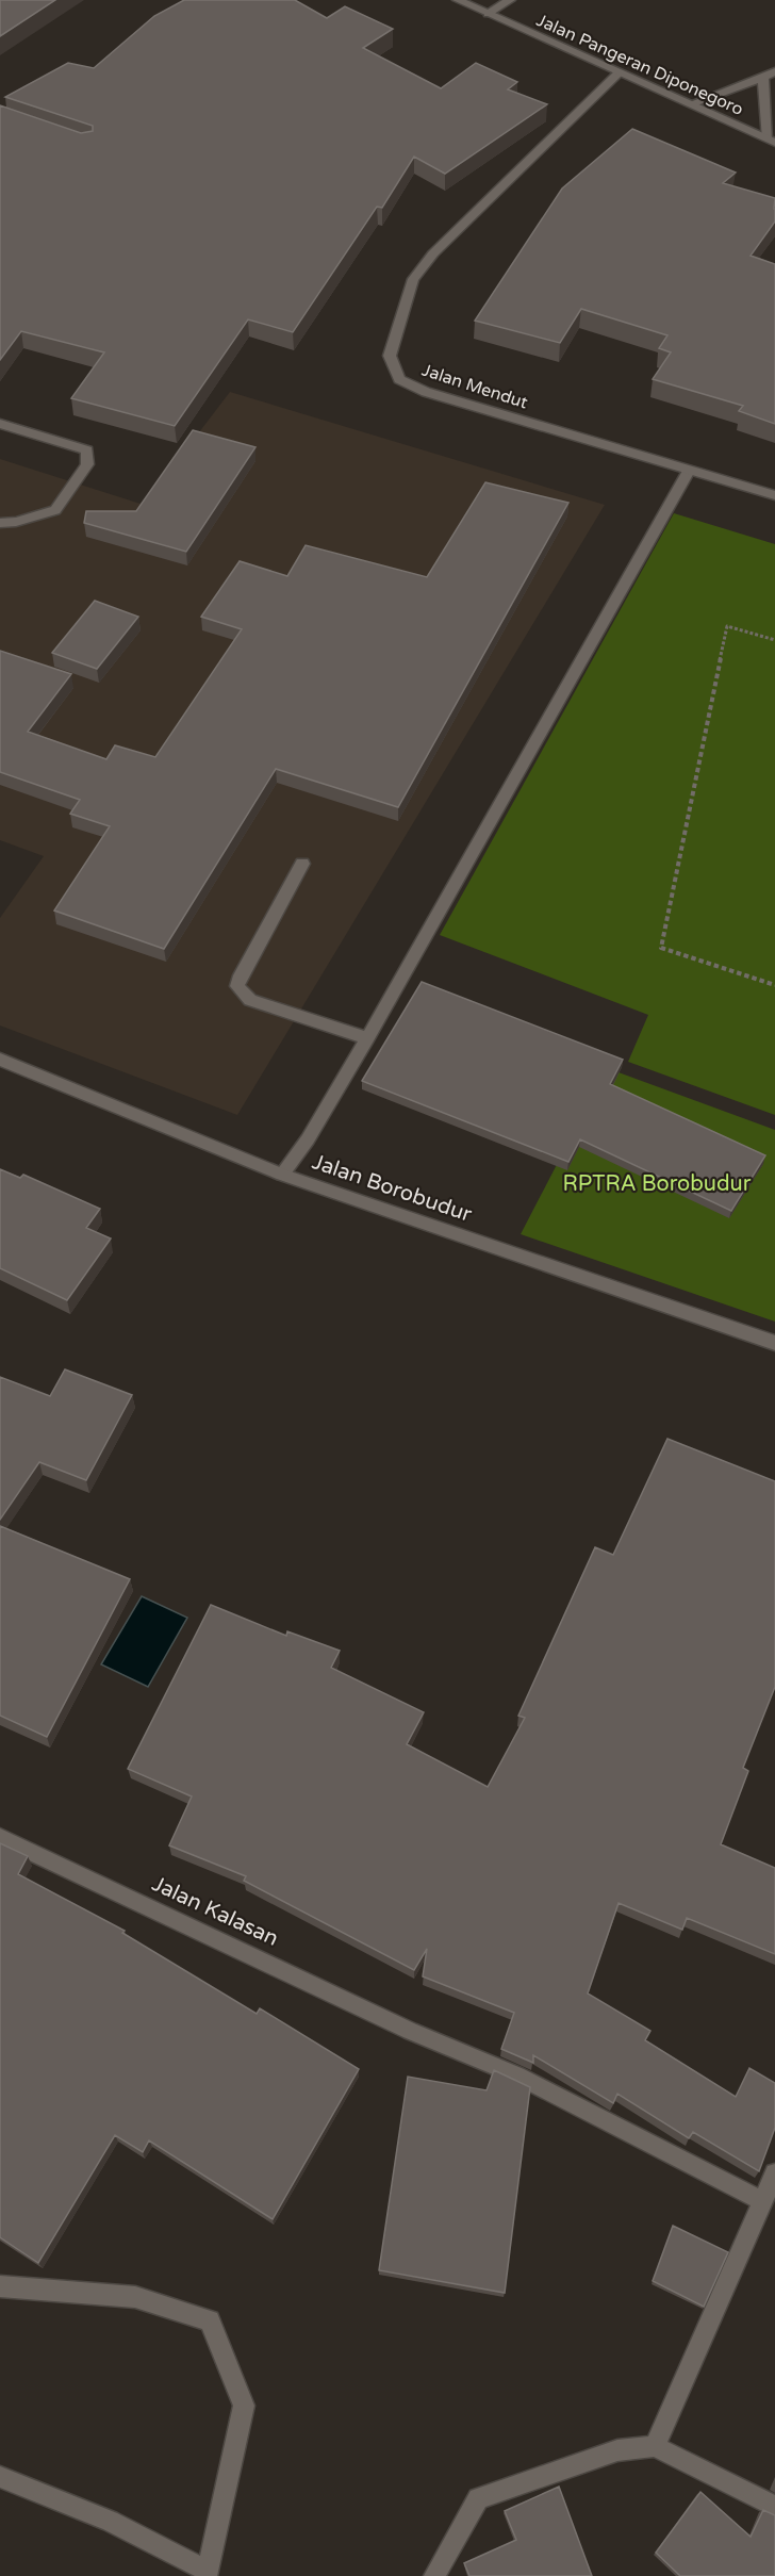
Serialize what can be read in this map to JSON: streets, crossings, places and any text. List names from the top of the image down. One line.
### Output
{"streets":{"street":["Jalan Pangeran Diponegoro","Jalan Mendut","Jalan Borobudur","Jalan Kalasan"]},"crossings":[["Jalan Pangeran Diponegoro","Jalan Mendut"]],"parks":["RPTRA Borobudur"]}
